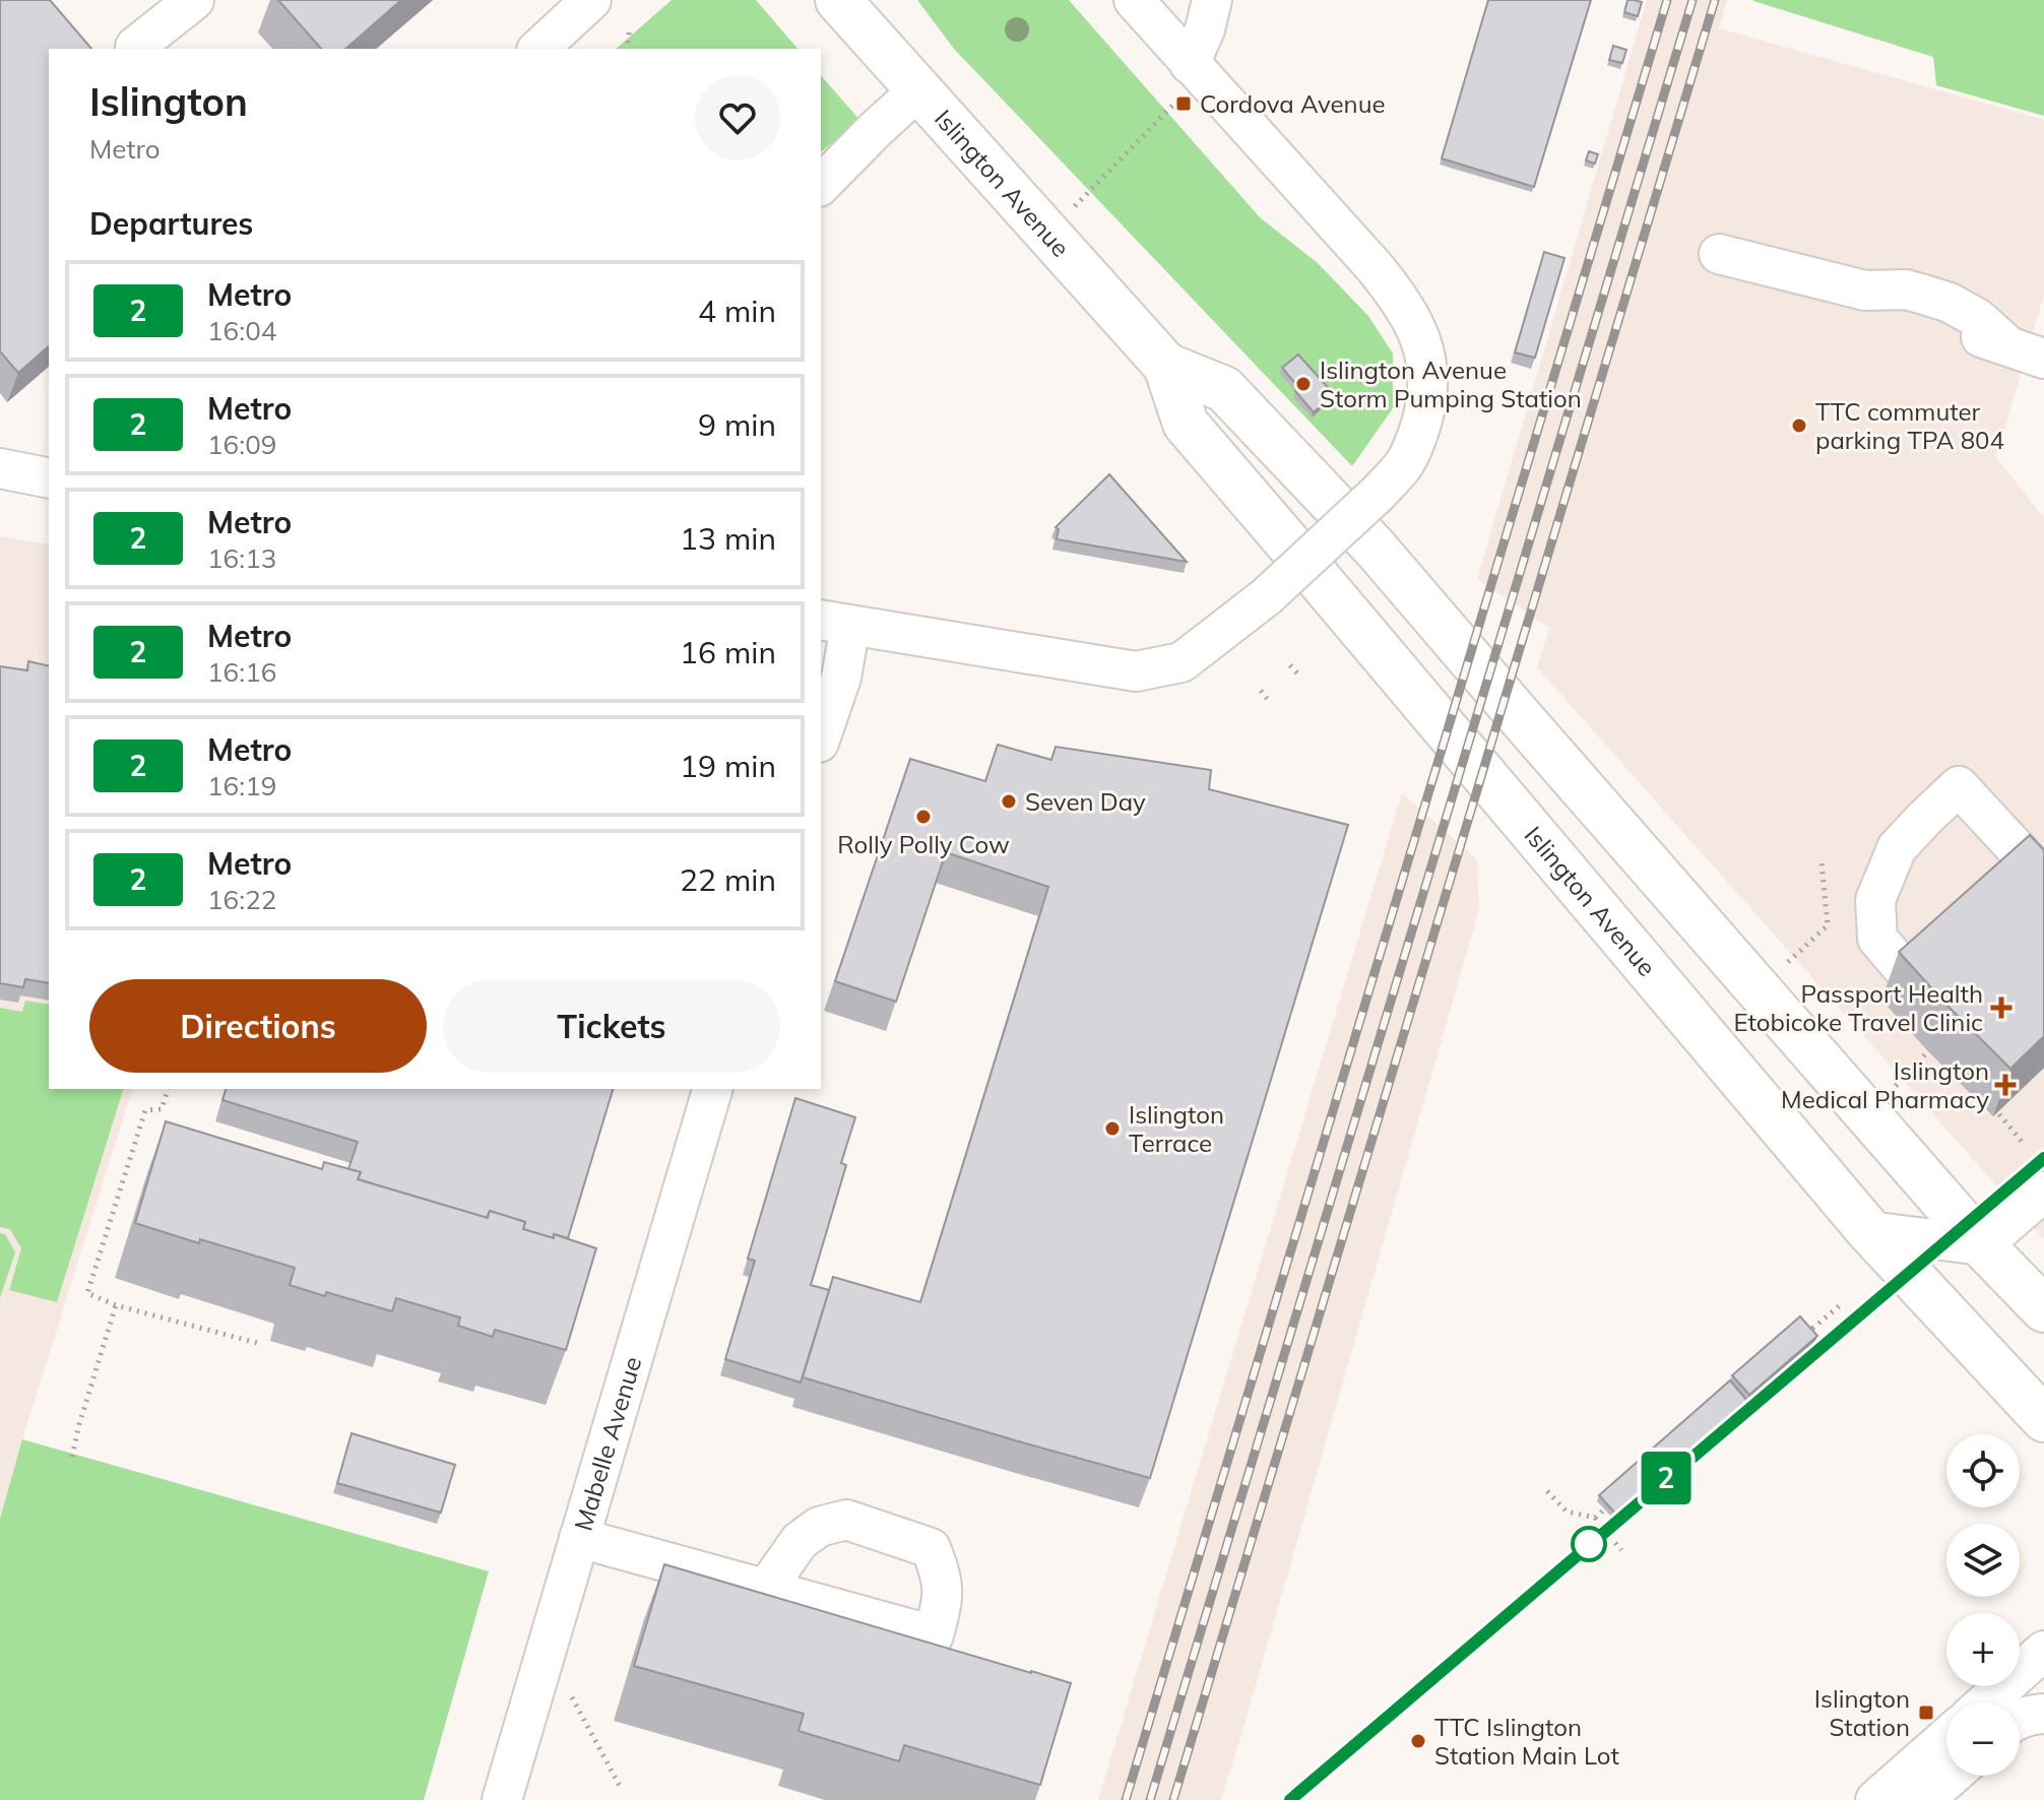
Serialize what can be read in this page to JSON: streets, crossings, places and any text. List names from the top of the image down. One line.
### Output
{"streets":{"main road":["Islington Avenue"],"street":["Mabelle Avenue"]},"places":{"transit":["Cordova Avenue","Islington Station"],"other":["Islington Avenue Storm Pumping Station","TTC commuter parking TPA 804","Seven Day","Rolly Polly Cow","Islington Terrace","TTC Islington Station Main Lot"],"health":["Passport Health Etobicoke Travel Clinic","Islington Medical Pharmacy"]},"lines":["metro line 2"],"page":{"on_map":"2","heading":[["Islington","Metro"],"Departures"],"list":[{"mark":"2","name":"Metro","note":"16:04","value":"4 min"},{"mark":"2","name":"Metro","note":"16:09","value":"9 min"},{"mark":"2","name":"Metro","note":"16:13","value":"13 min"},{"mark":"2","name":"Metro","note":"16:16","value":"16 min"},{"mark":"2","name":"Metro","note":"16:19","value":"19 min"},{"mark":"2","name":"Metro","note":"16:22","value":"22 min"}],"buttons":["Directions","Tickets"],"map_buttons":["+","−"]}}
